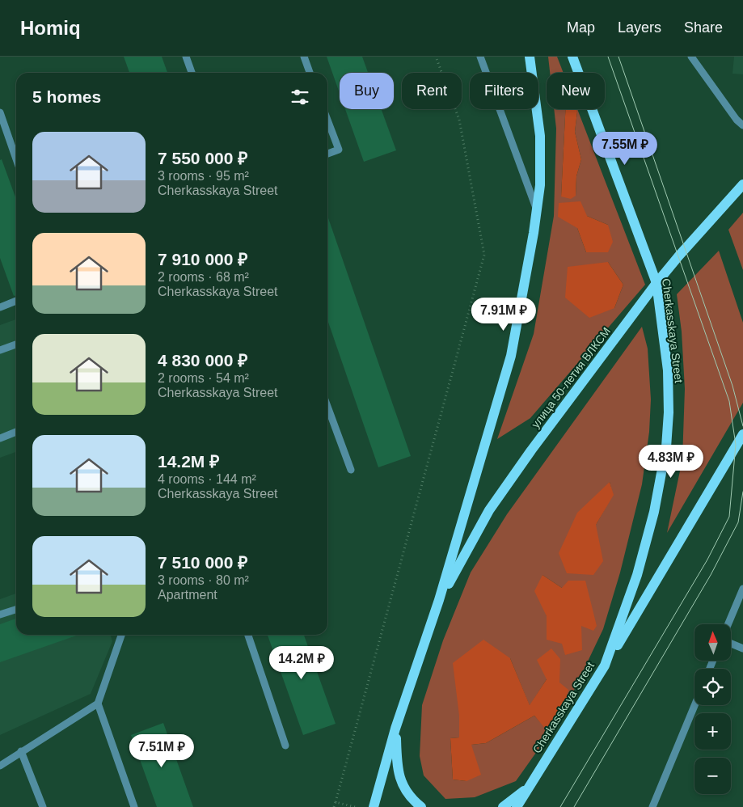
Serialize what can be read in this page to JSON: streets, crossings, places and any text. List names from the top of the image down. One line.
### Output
{"streets":{"main road":["Cherkasskaya Street","улица 50-летия ВЛКСМ"]},"crossings":[["Cherkasskaya Street","улица 50-летия ВЛКСМ"]],"north":"top","page":{"header":"Homiq","nav":["Map","Layers","Share"],"chip":["Buy","Rent","Filters","New"],"heading":"5 homes","list":[{"name":"7 550 000 ₽","note":"3 rooms · 95 m² · Cherkasskaya Street"},{"name":"7 910 000 ₽","note":"2 rooms · 68 m² · Cherkasskaya Street"},{"name":"4 830 000 ₽","note":"2 rooms · 54 m² · Cherkasskaya Street"},{"name":"14.2M ₽","note":"4 rooms · 144 m² · Cherkasskaya Street"},{"name":"7 510 000 ₽","note":"3 rooms · 80 m² · Apartment"}],"price":["7.55M ₽","7.91M ₽","4.83M ₽","14.2M ₽","7.51M ₽"],"map_buttons":["+","−"]}}
